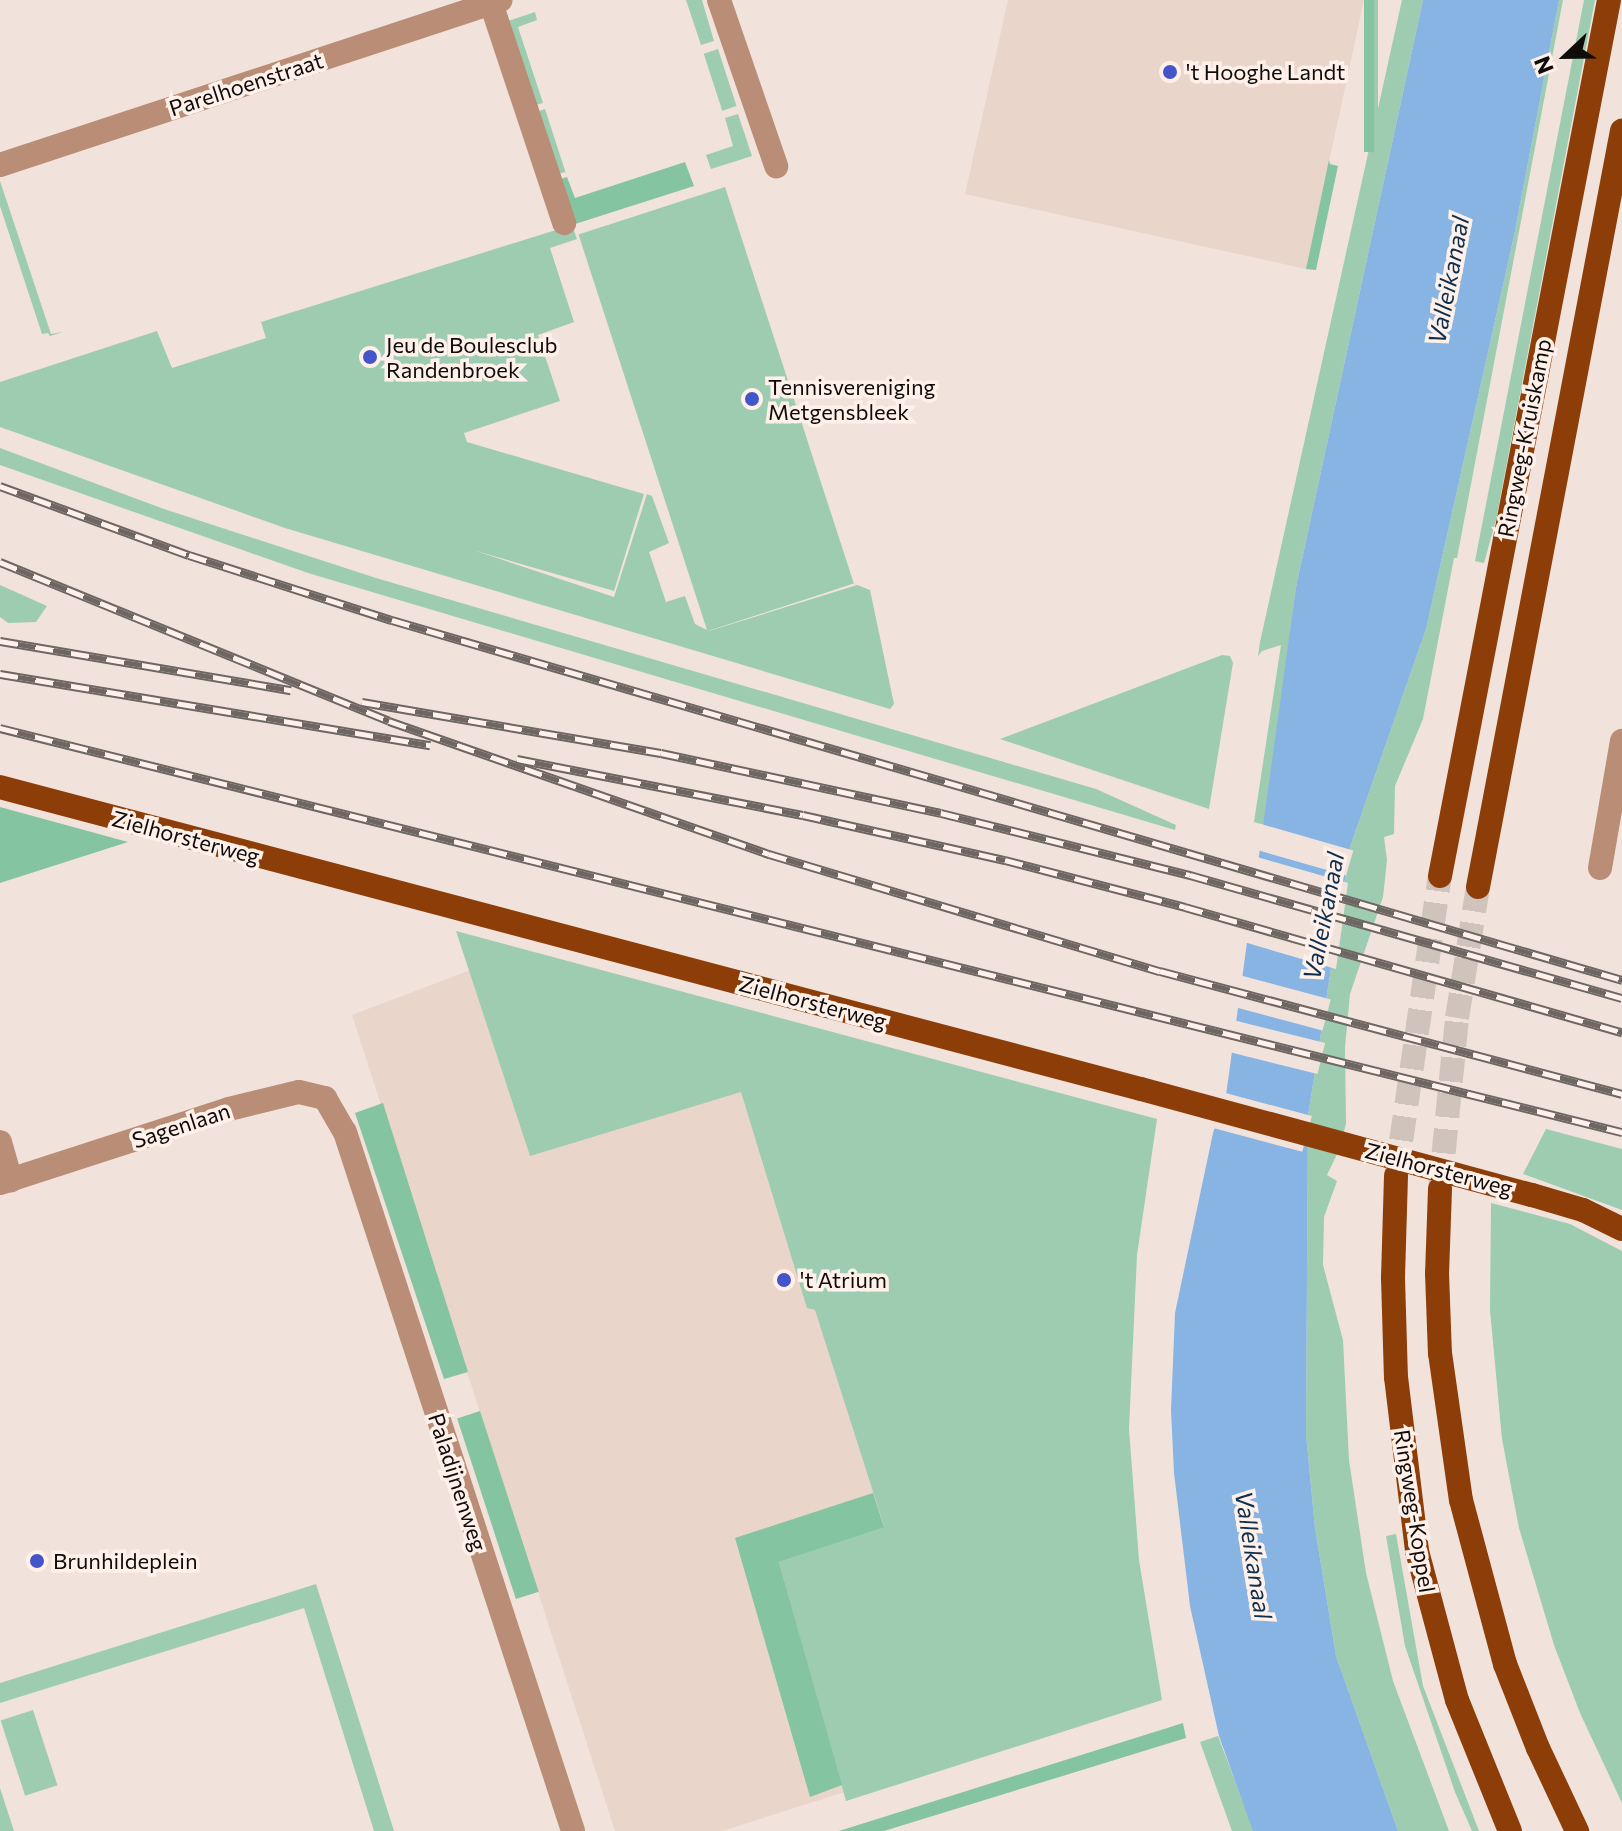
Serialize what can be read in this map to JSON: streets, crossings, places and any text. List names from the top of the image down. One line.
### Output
{"streets":{"main road":["Ringweg-Kruiskamp","Zielhorsterweg","Ringweg-Koppel"],"street":["Parelhoenstraat","Sagenlaan","Paladijnenweg"]},"crossings":[["Sagenlaan","Paladijnenweg"]],"water":["Valleikanaal"],"places":["'t Hooghe Landt","Jeu de Boulesclub Randenbroek","Tennisvereniging Metgensbleek","'t Atrium","Brunhildeplein"],"north":"left"}
